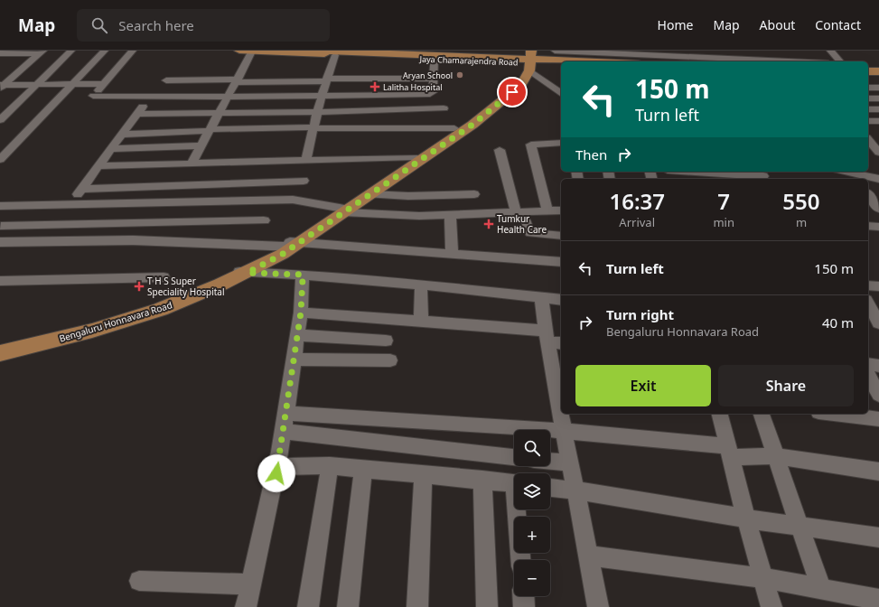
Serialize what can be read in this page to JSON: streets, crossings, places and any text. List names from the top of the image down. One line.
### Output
{"streets":{"main road":["Jaya Chamarajendra Road","Bengaluru Honnavara Road"]},"crossings":[["Jaya Chamarajendra Road","Bengaluru Honnavara Road"]],"places":{"other":["Aryan School"],"health":["Lalitha Hospital","Tumkur Health Care","T H S Super Speciality Hospital"]},"page":{"header":"Map","search":"Search here","nav":["Home","Map","About","Contact"],"turn":["150 m","Turn left"],"then":"Then","eta":["16:37","Arrival","7","min","550","m"],"list":[{"name":"Turn left","value":"150 m"},{"name":"Turn right","note":"Bengaluru Honnavara Road","value":"40 m"}],"buttons":["Exit","Share"],"map_buttons":["+","−"]}}
